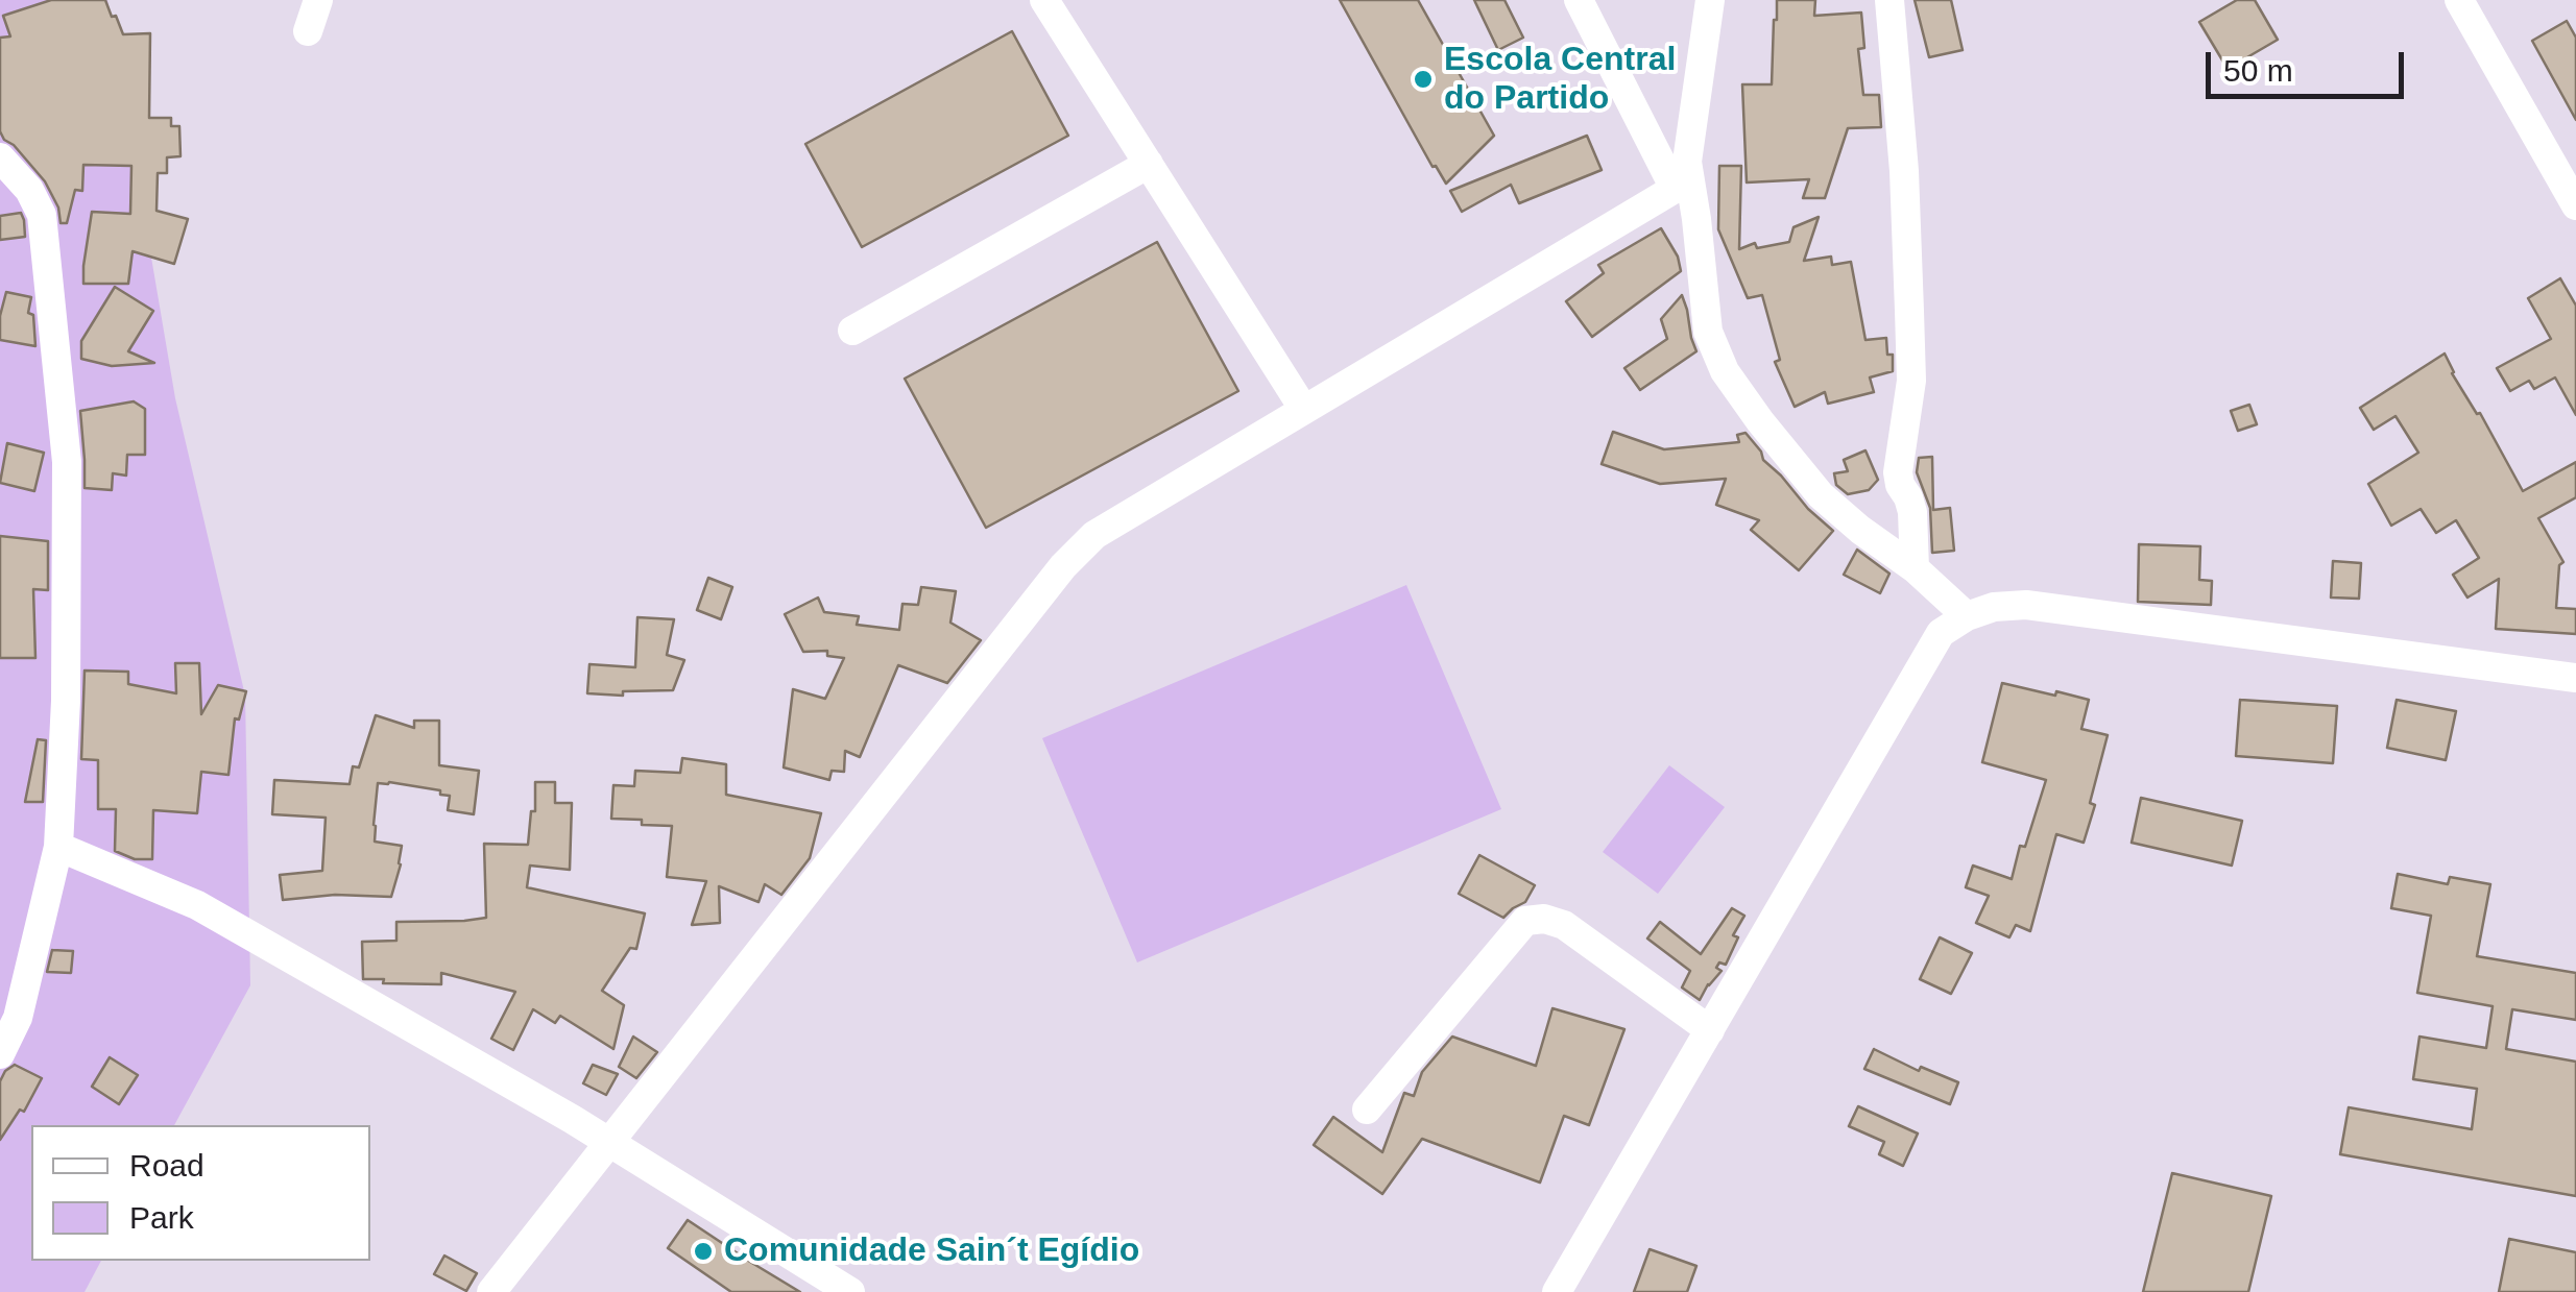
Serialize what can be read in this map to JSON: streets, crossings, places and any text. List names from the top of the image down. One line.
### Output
{"places":["Escola Central do Partido","Comunidade Sain´t Egídio"],"legend":["Road","Park"],"scale_bar":"50 m"}
